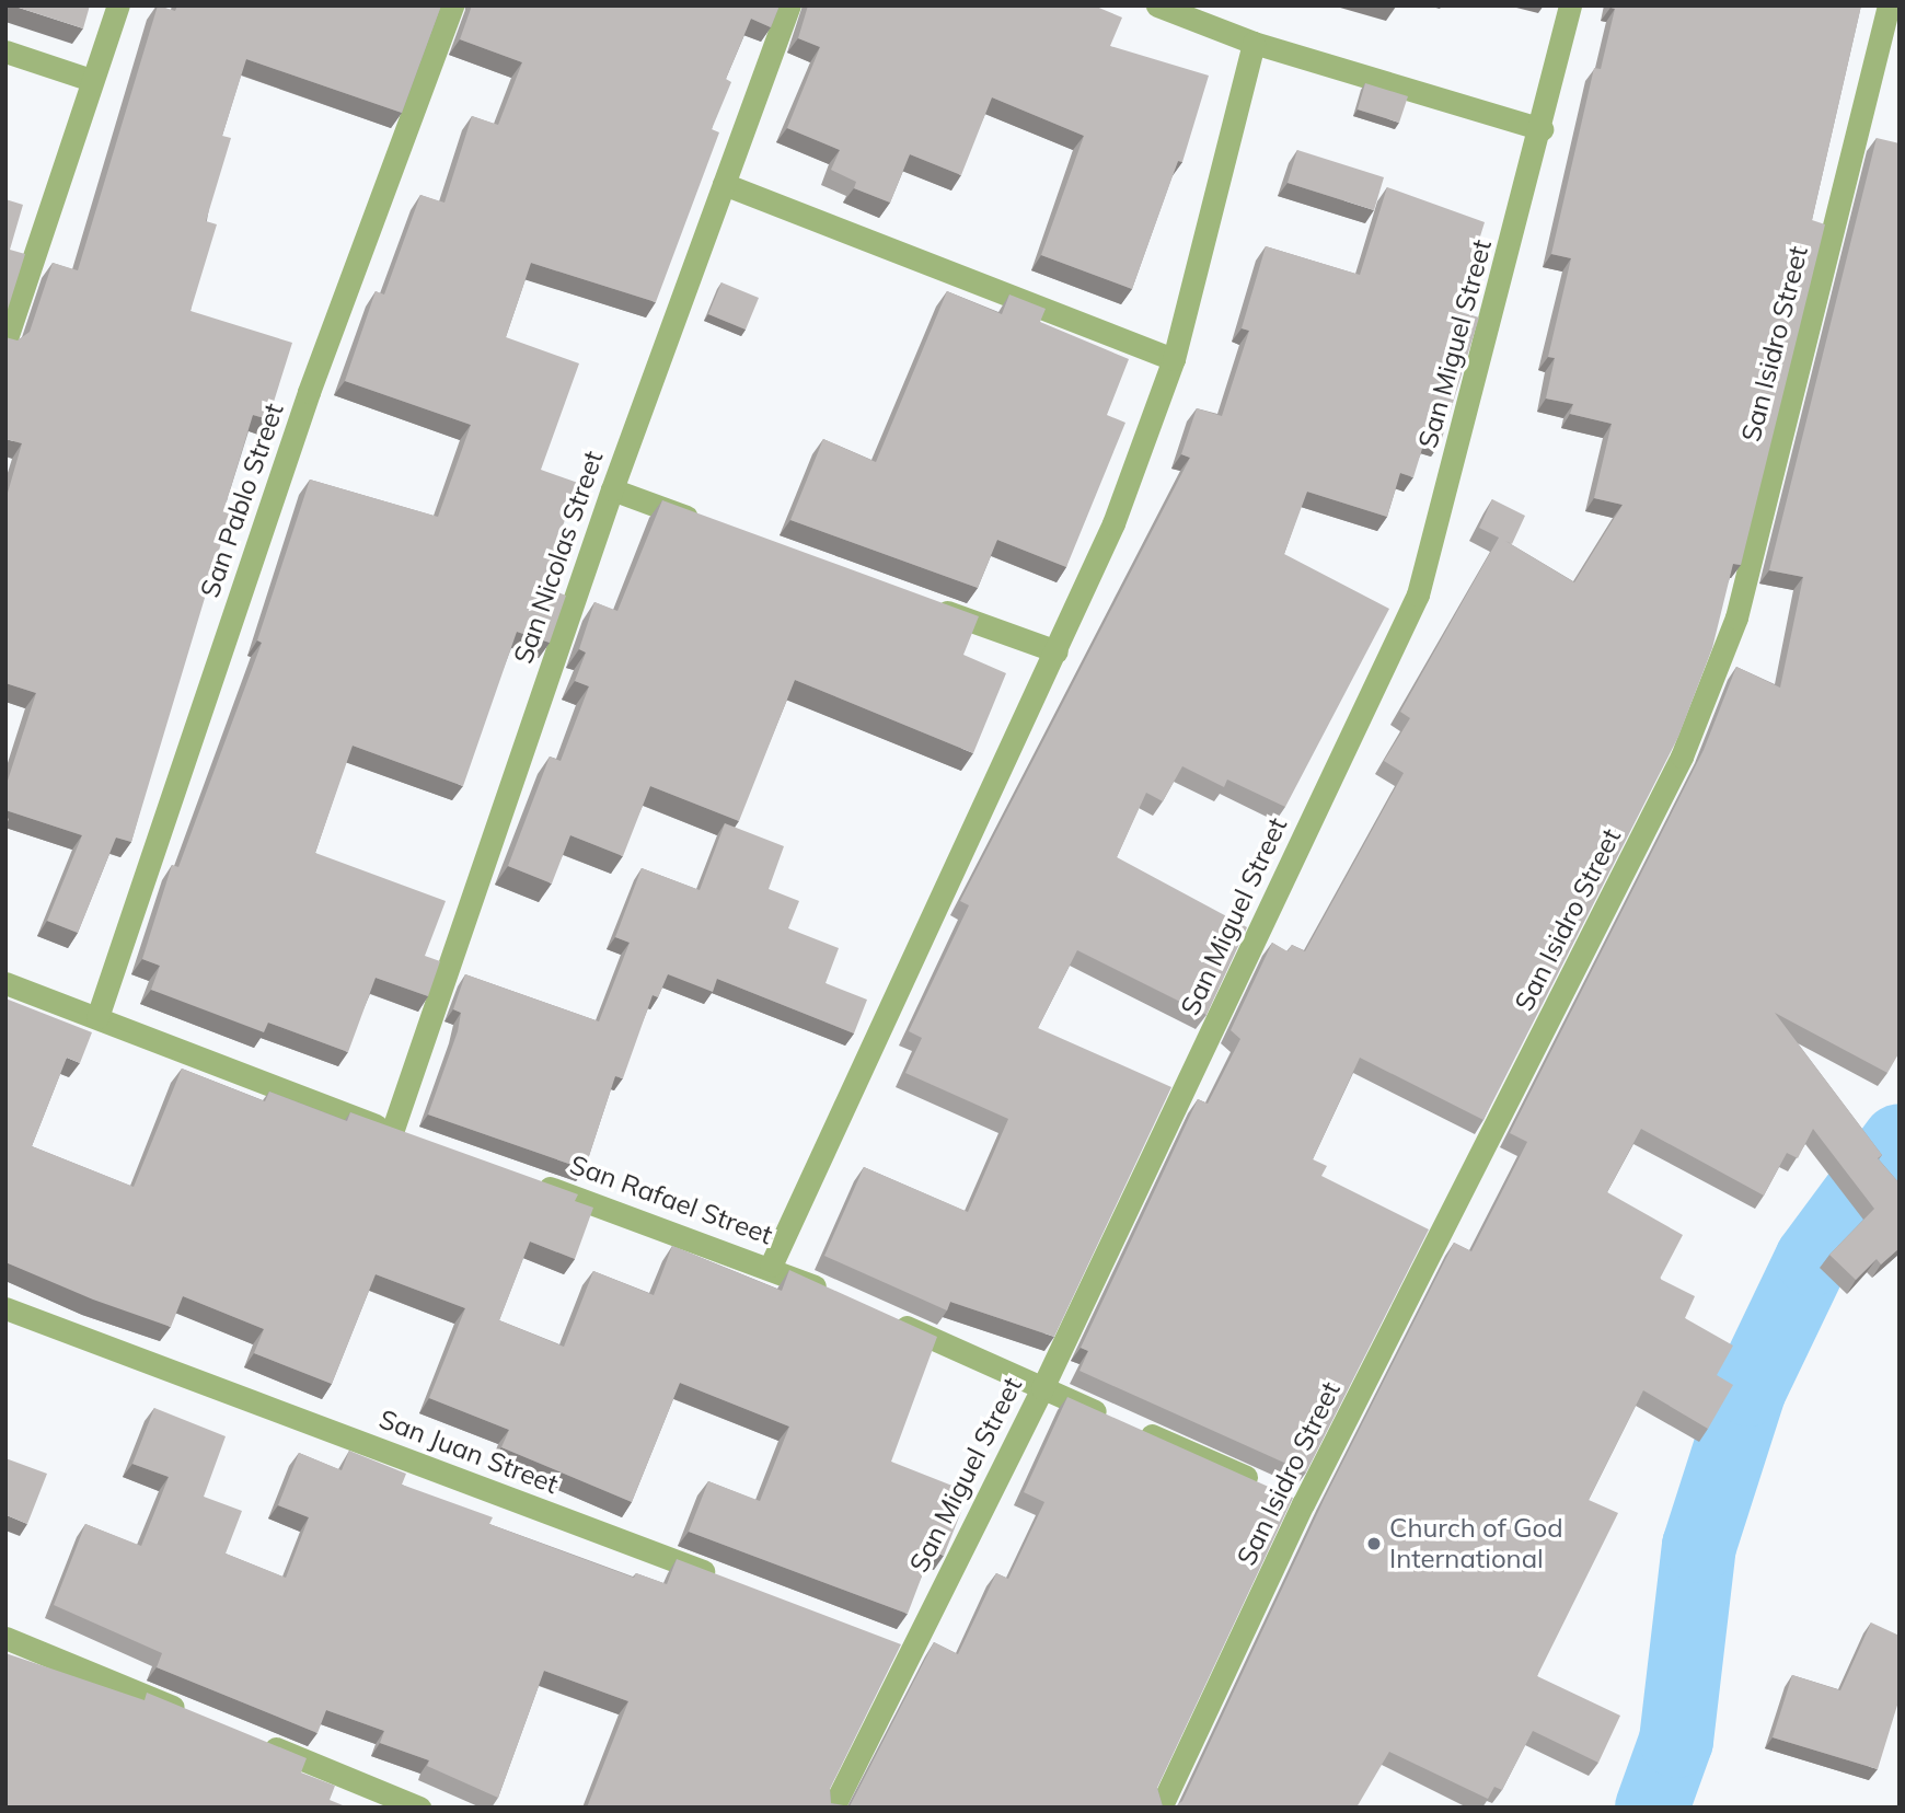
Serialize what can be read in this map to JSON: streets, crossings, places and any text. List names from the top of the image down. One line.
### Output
{"streets":{"street":["San Miguel Street","San Isidro Street","San Pablo Street","San Nicolas Street","San Rafael Street","San Juan Street"]},"places":["Church of God International"]}
